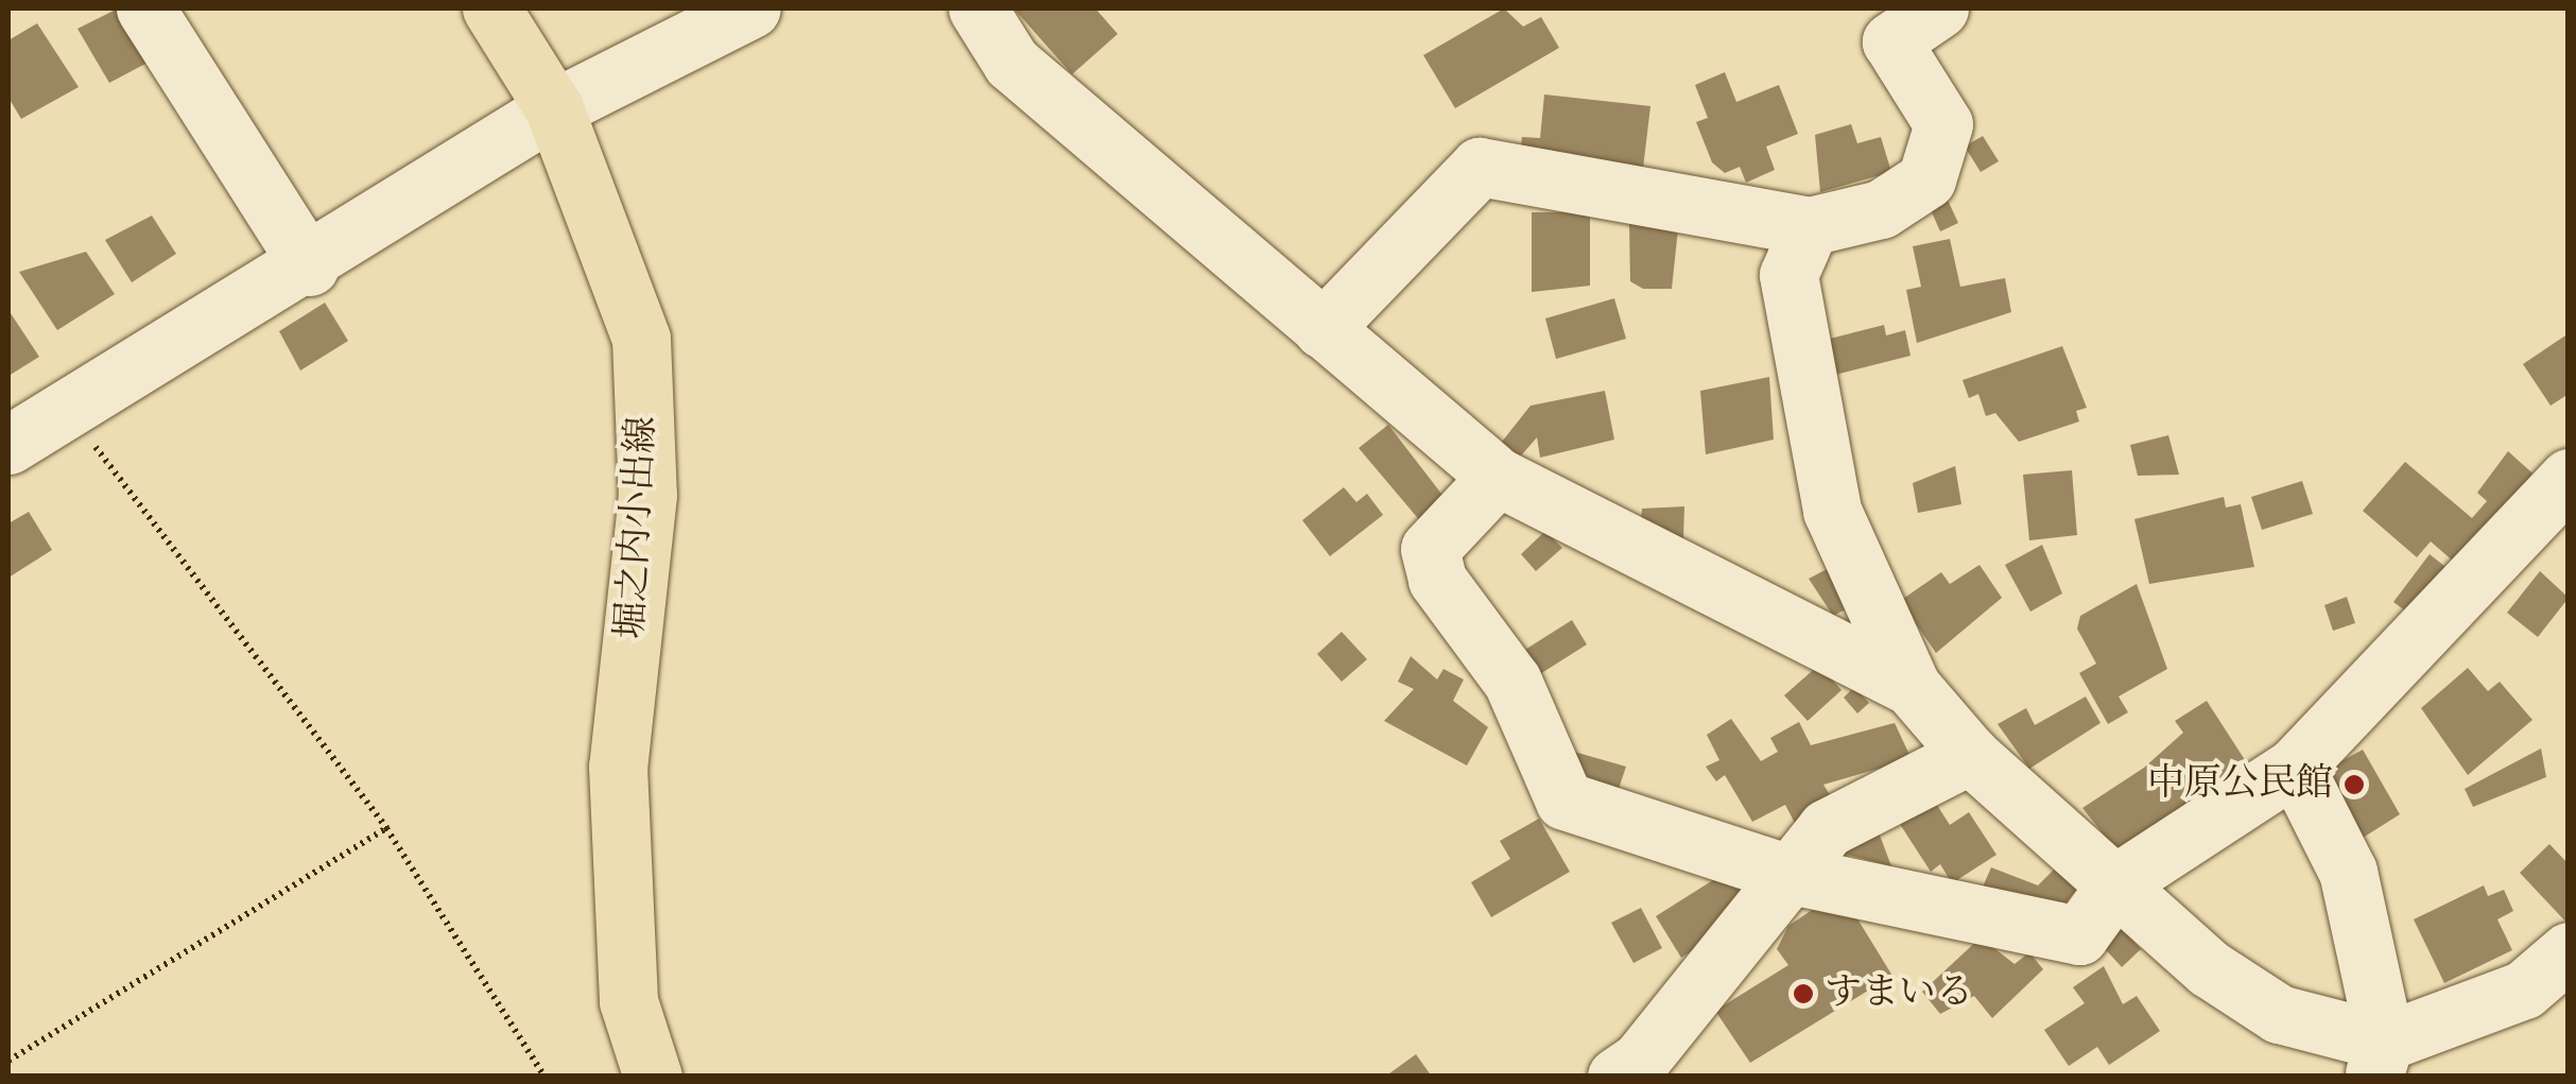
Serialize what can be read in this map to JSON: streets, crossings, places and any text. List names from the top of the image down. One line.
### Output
{"streets":{"main road":["堀之内小出線"]},"places":["中原公民館","すまいる"]}
